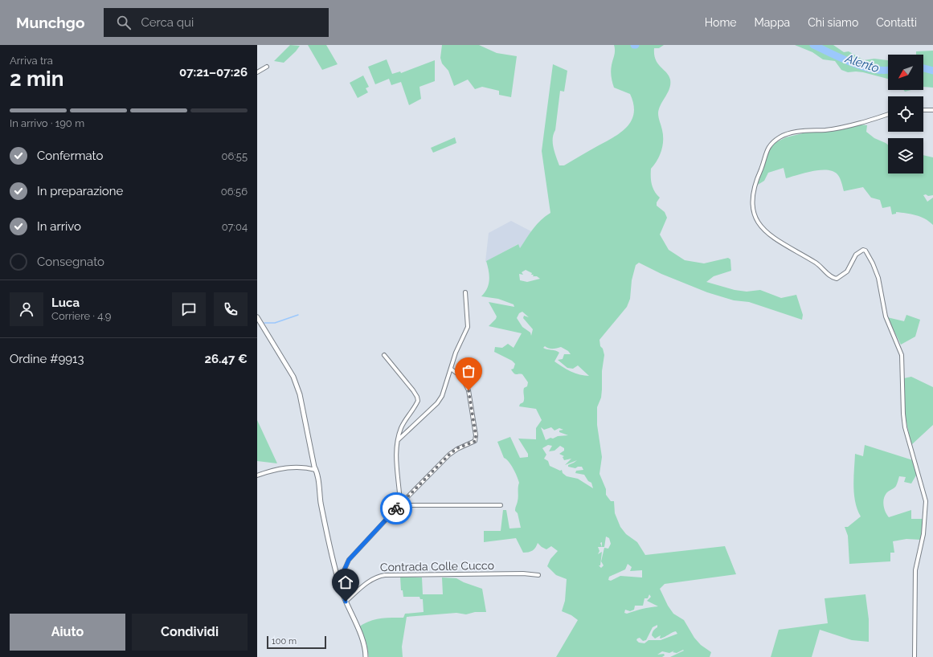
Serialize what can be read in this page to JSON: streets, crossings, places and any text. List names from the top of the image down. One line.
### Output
{"streets":{"street":["Contrada Colle Cucco"]},"water":["Alento"],"scale_bar":"100 m","north":"bottom left","page":{"header":"Munchgo","search":"Cerca qui","nav":["Home","Mappa","Chi siamo","Contatti"],"heading":["2 min","Arriva tra","07:21–07:26"],"panel":["Luca","Corriere · 4.9","Ordine #9913","26.47 €"],"bar":"In arrivo · 190 m","list":[["Confermato","06:55"],["In preparazione","06:56"],["In arrivo","07:04"],"Consegnato"],"buttons":["Aiuto","Condividi"],"scale":"100 m"}}
